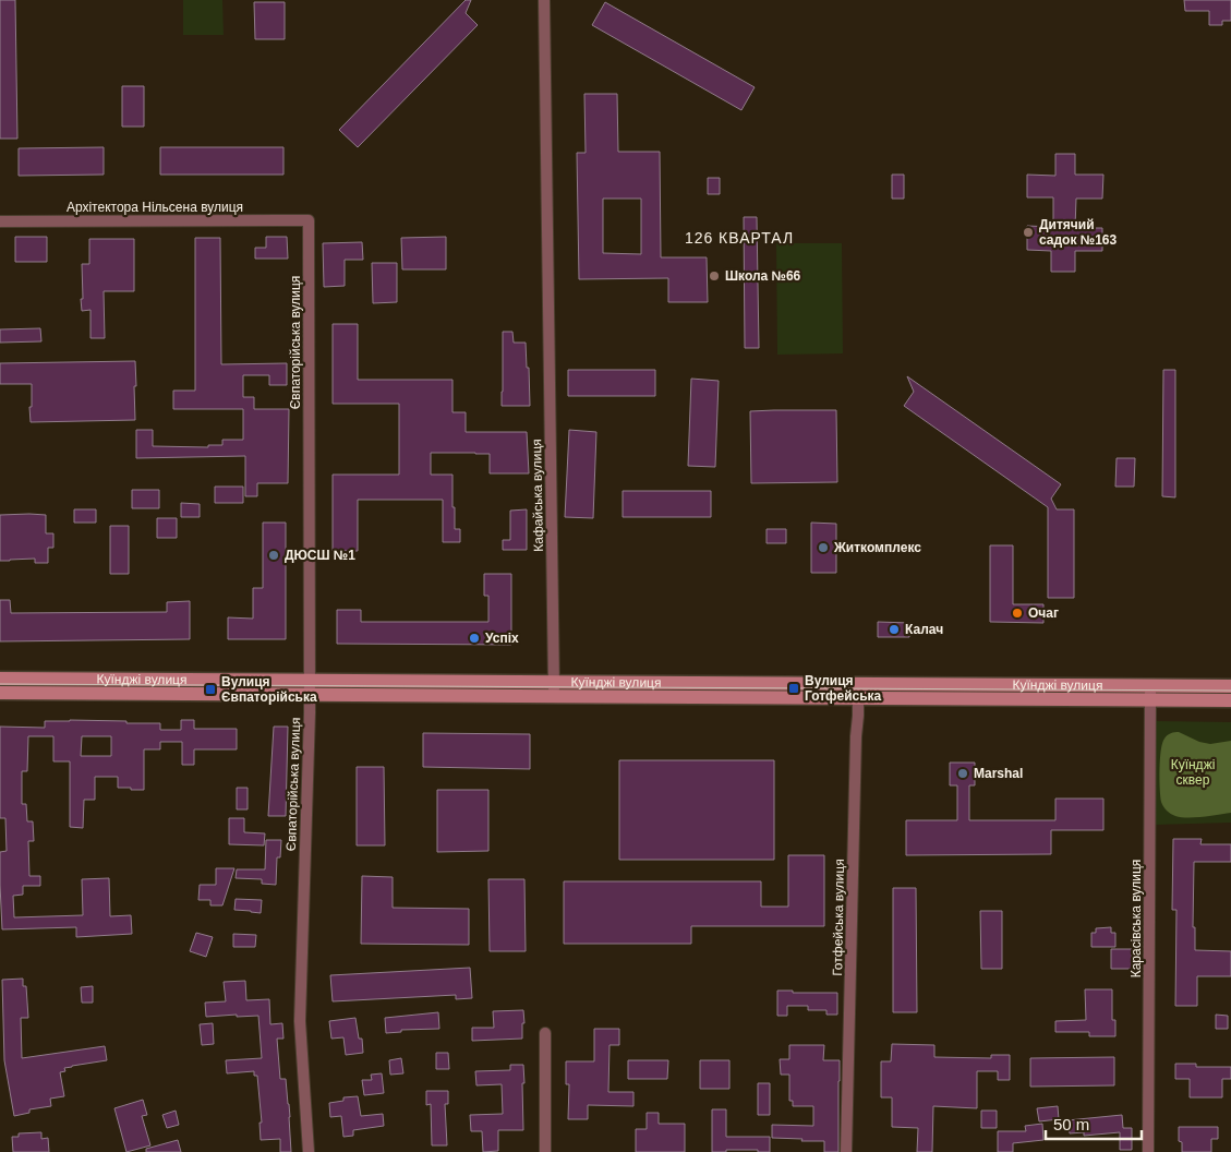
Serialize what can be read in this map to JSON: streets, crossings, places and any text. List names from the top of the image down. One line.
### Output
{"streets":{"main road":["Куїнджі вулиця"],"street":["Архітектора Нільсена вулиця","Євпаторійська вулиця","Кафайська вулиця","Готфейська вулиця","Карасівська вулиця"]},"crossings":[["Архітектора Нільсена вулиця","Євпаторійська вулиця"],["Євпаторійська вулиця","Куїнджі вулиця"],["Кафайська вулиця","Куїнджі вулиця"],["Куїнджі вулиця","Готфейська вулиця"],["Куїнджі вулиця","Карасівська вулиця"]],"districts":["126 КВАРТАЛ"],"parks":["Куїнджі сквер"],"places":{"other":["Дитячий садок №163","Школа №66","Житкомплекс","ДЮСШ №1","Очаг","Калач","Успіх","Marshal"],"transit":["Вулиця Готфейська","Вулиця Євпаторійська"]},"scale_bar":"50 m"}
